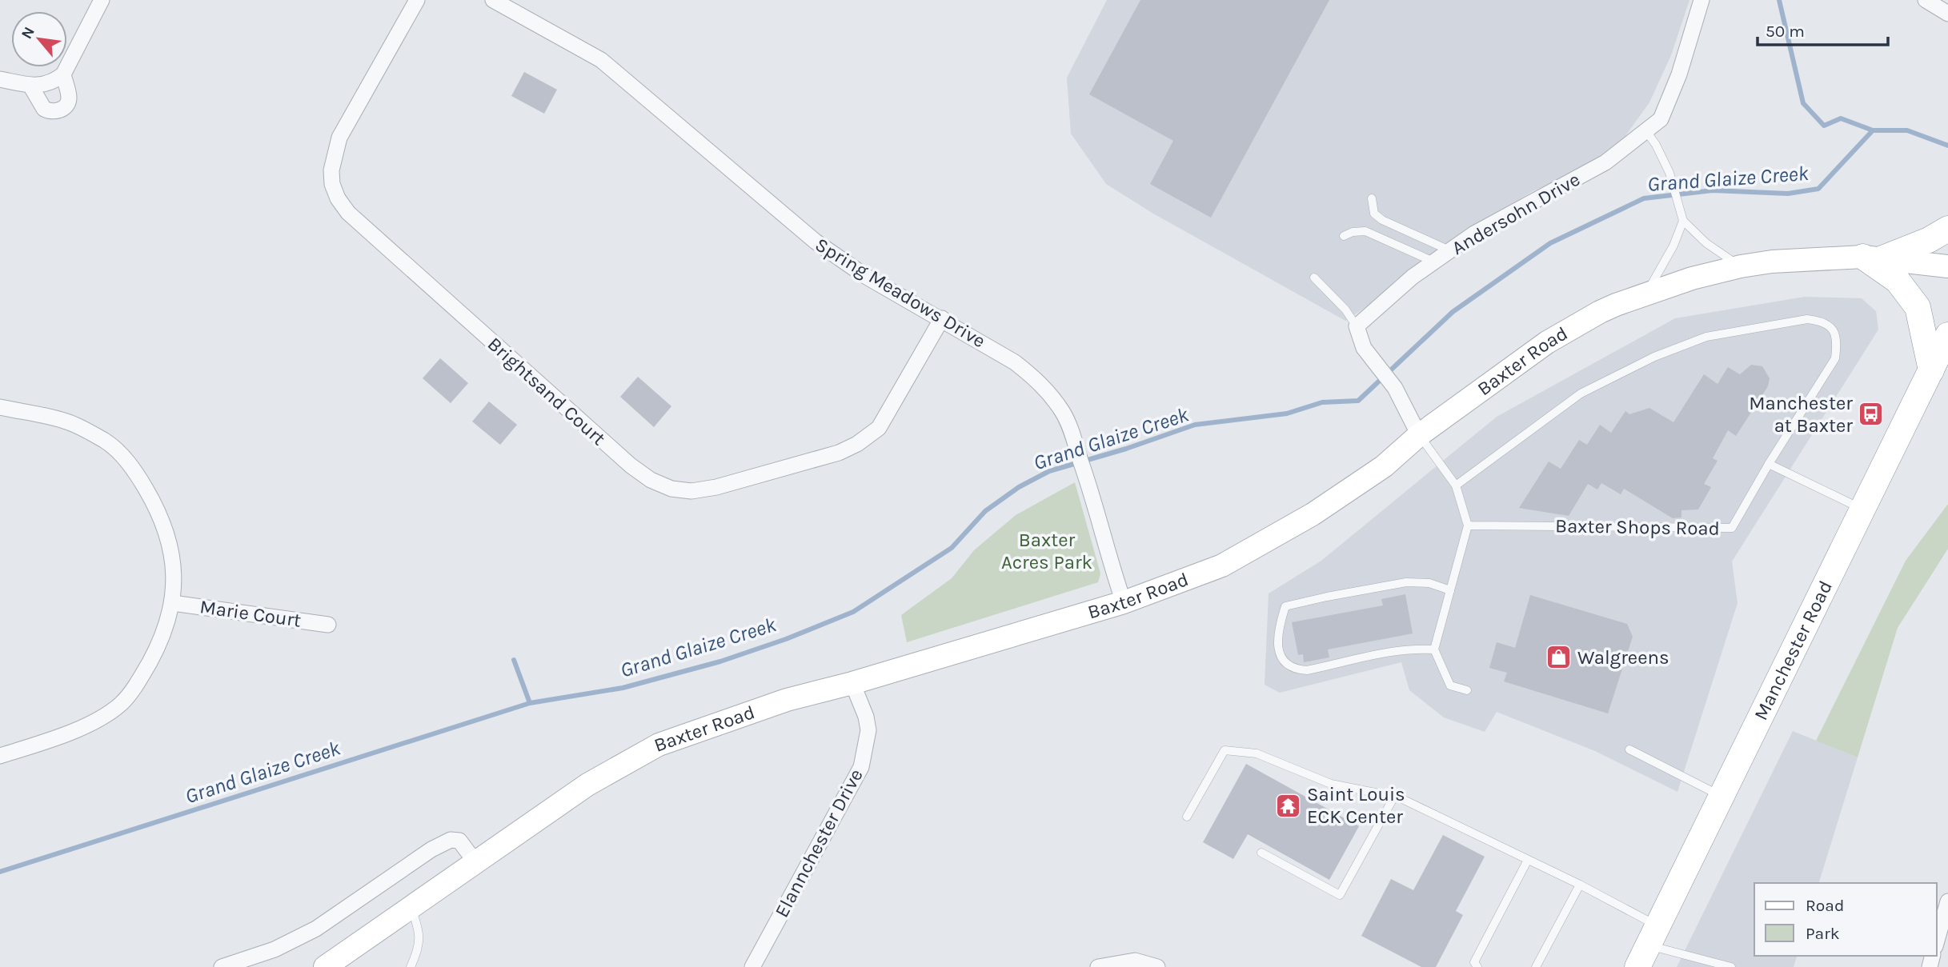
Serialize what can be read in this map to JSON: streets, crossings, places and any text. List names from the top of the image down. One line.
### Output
{"streets":{"highway":["Manchester Road"],"main road":["Baxter Road"],"street":["Andersohn Drive","Spring Meadows Drive","Brightsand Court","Marie Court","Elannchester Drive"],"lane":["Baxter Shops Road"]},"crossings":[["Spring Meadows Drive","Baxter Road"],["Spring Meadows Drive","Brightsand Court"],["Baxter Road","Elannchester Drive"]],"water":["Grand Glaize Creek"],"parks":["Baxter Acres Park"],"places":{"bus stop":["Manchester at Baxter"],"shop":["Walgreens"],"temple":["Saint Louis ECK Center"]},"legend":["Road","Park"],"scale_bar":"50 m","north":"top left"}
